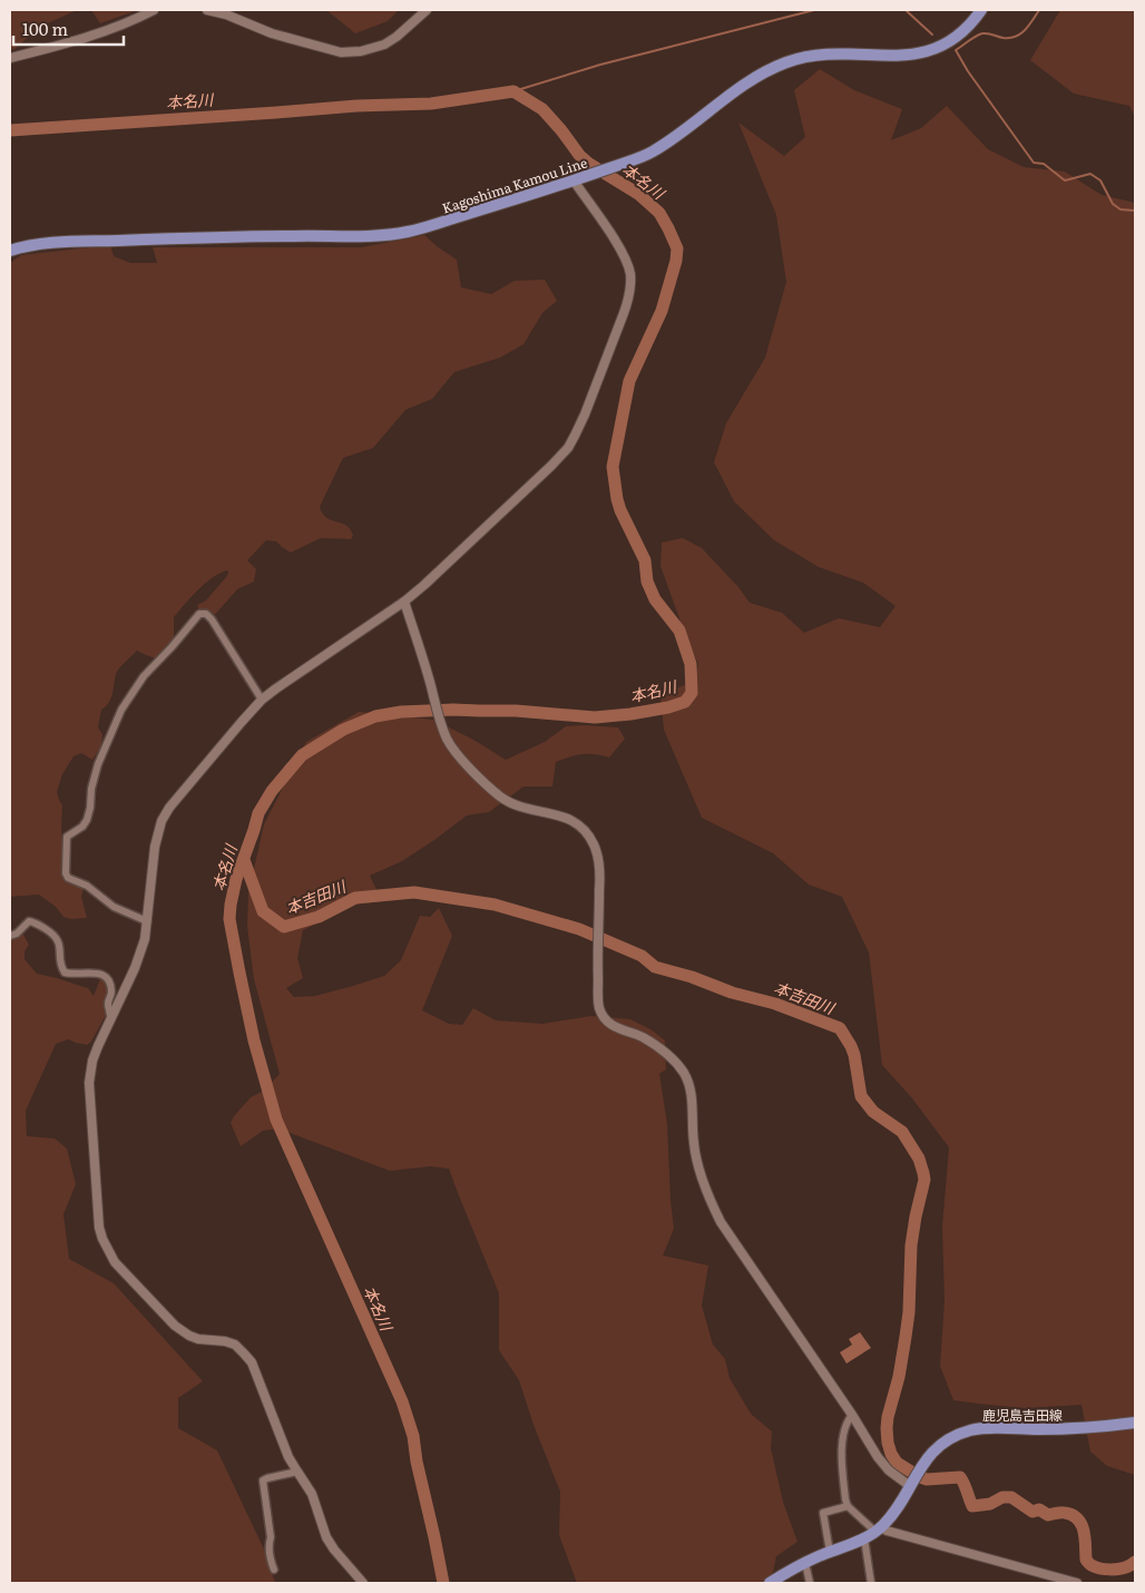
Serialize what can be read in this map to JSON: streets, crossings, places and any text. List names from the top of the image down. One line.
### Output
{"streets":{"main road":["Kagoshima Kamou Line","鹿児島吉田線"]},"water":["本名川","本吉田川"],"scale_bar":"100 m"}
